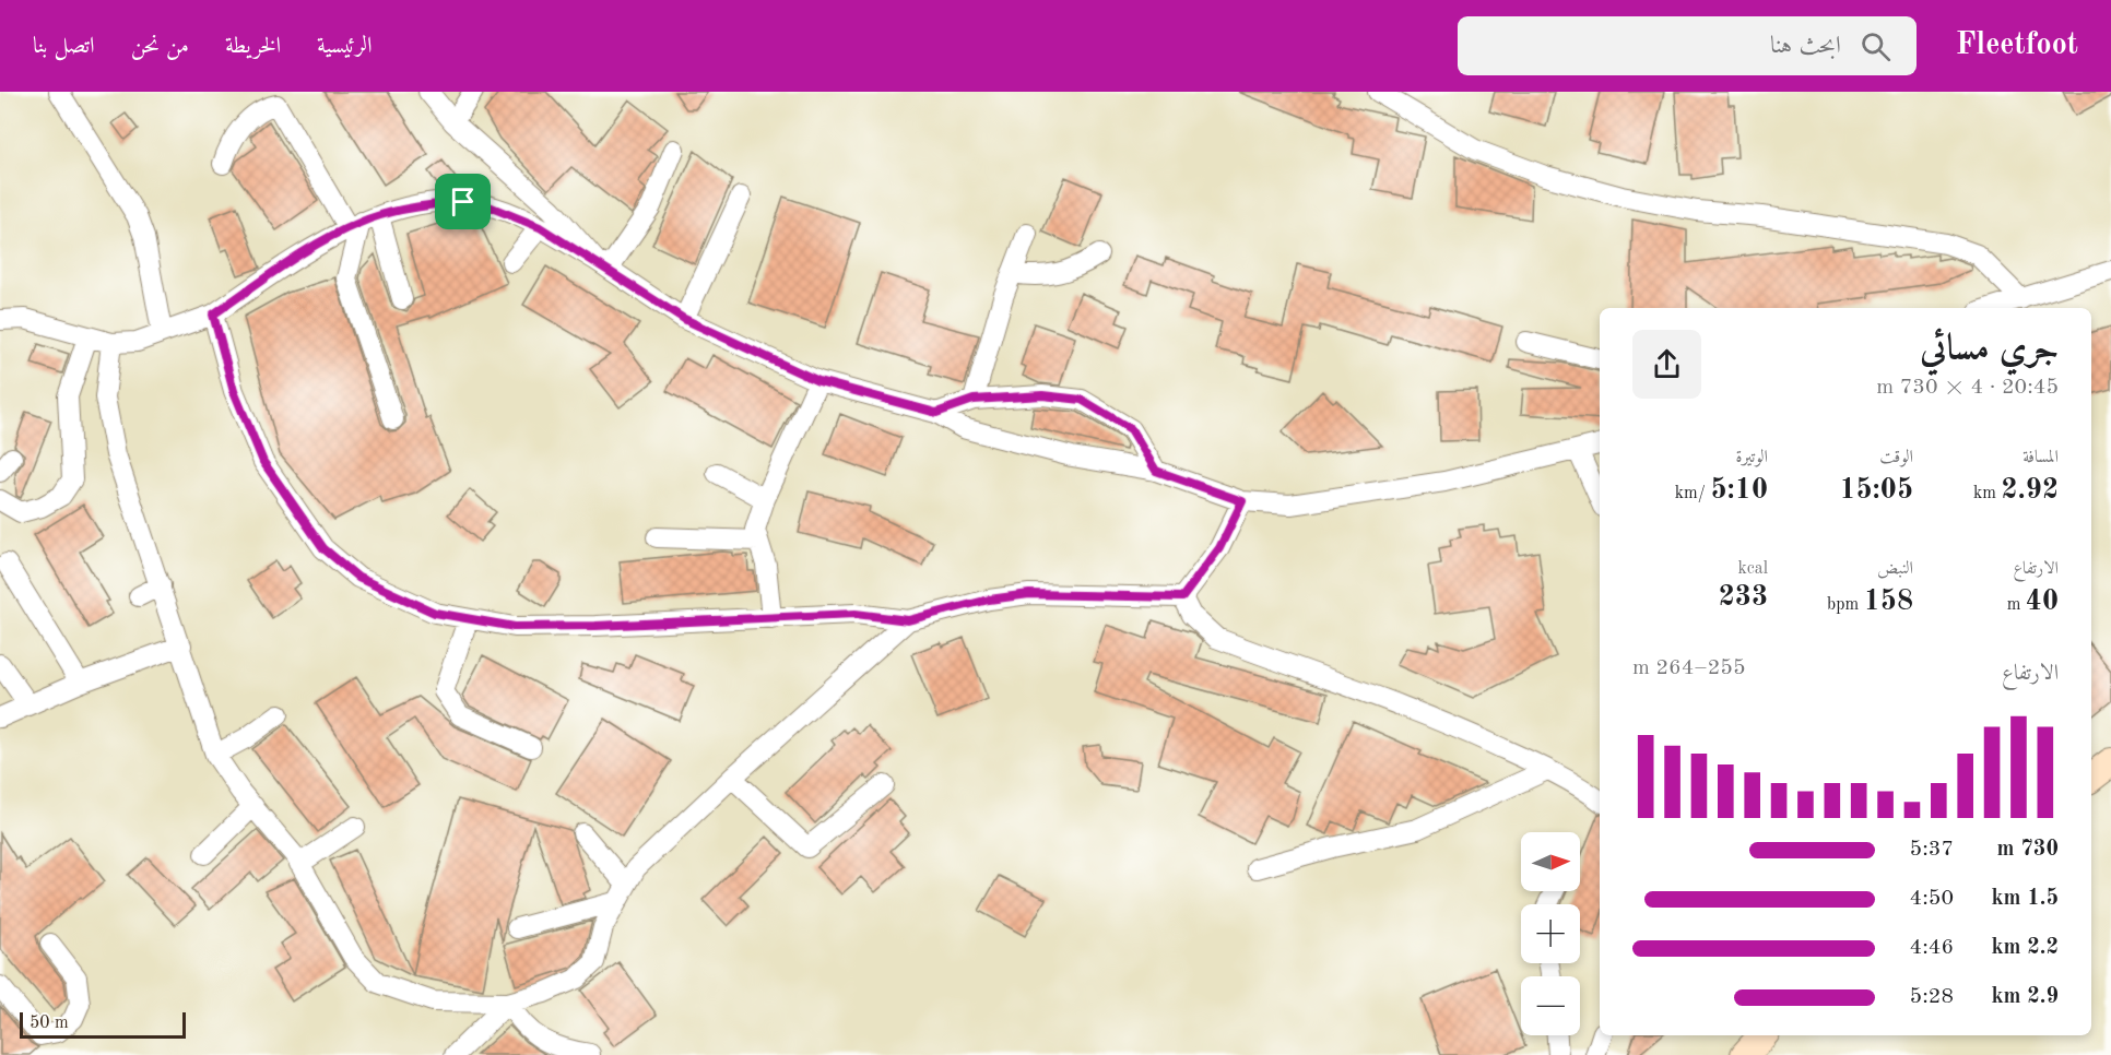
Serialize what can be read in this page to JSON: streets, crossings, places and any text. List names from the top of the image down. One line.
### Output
{"scale_bar":"50 m","north":"right","page":{"header":"Fleetfoot","search":"ابحث هنا","nav":["الرئيسية","الخريطة","من نحن","اتصل بنا"],"heading":["جري مسائي","20:45 · 4 × 730 m"],"stats":[["المسافة","2.92 km"],["الوقت","15:05"],["الوتيرة","5:10 /km"],["الارتفاع","40 m"],["النبض","158 bpm"],["kcal","233"]],"chart":["الارتفاع","255–264 m"],"list":[{"name":"730 m","note":"5:37"},{"name":"1.5 km","note":"4:50"},{"name":"2.2 km","note":"4:46"},{"name":"2.9 km","note":"5:28"}],"map_buttons":["+","−"],"scale":"50 m"}}
